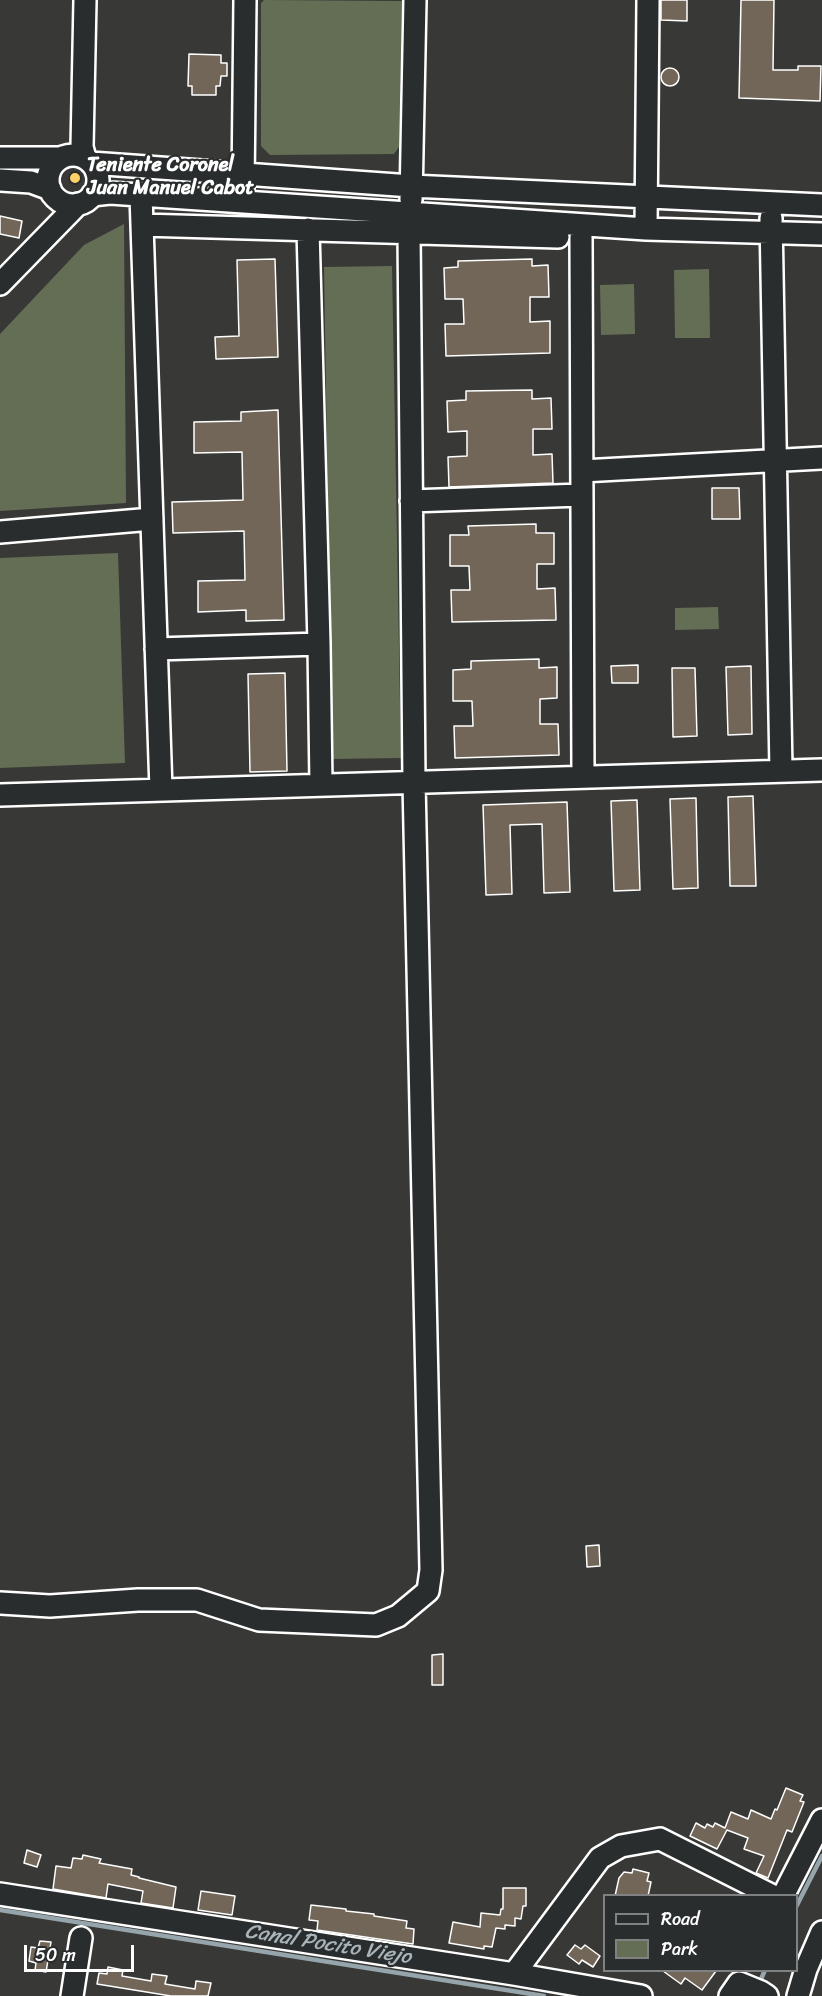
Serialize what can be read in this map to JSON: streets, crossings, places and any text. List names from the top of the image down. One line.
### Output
{"water":["Canal Pocito Viejo"],"places":["Teniente Coronel Juan Manuel Cabot"],"legend":["Road","Park"],"scale_bar":"50 m"}
